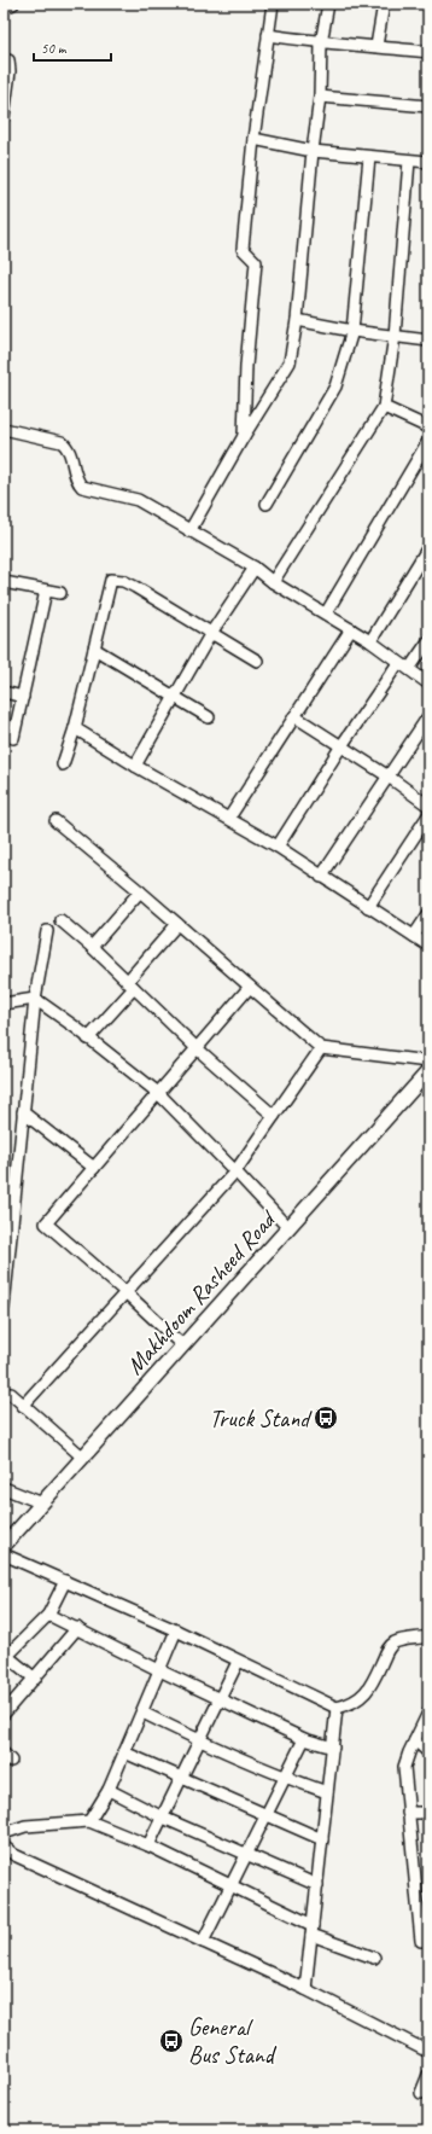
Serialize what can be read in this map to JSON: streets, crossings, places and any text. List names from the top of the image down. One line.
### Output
{"streets":{"main road":["Makhdoom Rasheed Road"]},"places":{"bus stop":["Truck Stand","General Bus Stand"]},"scale_bar":"50 m"}
